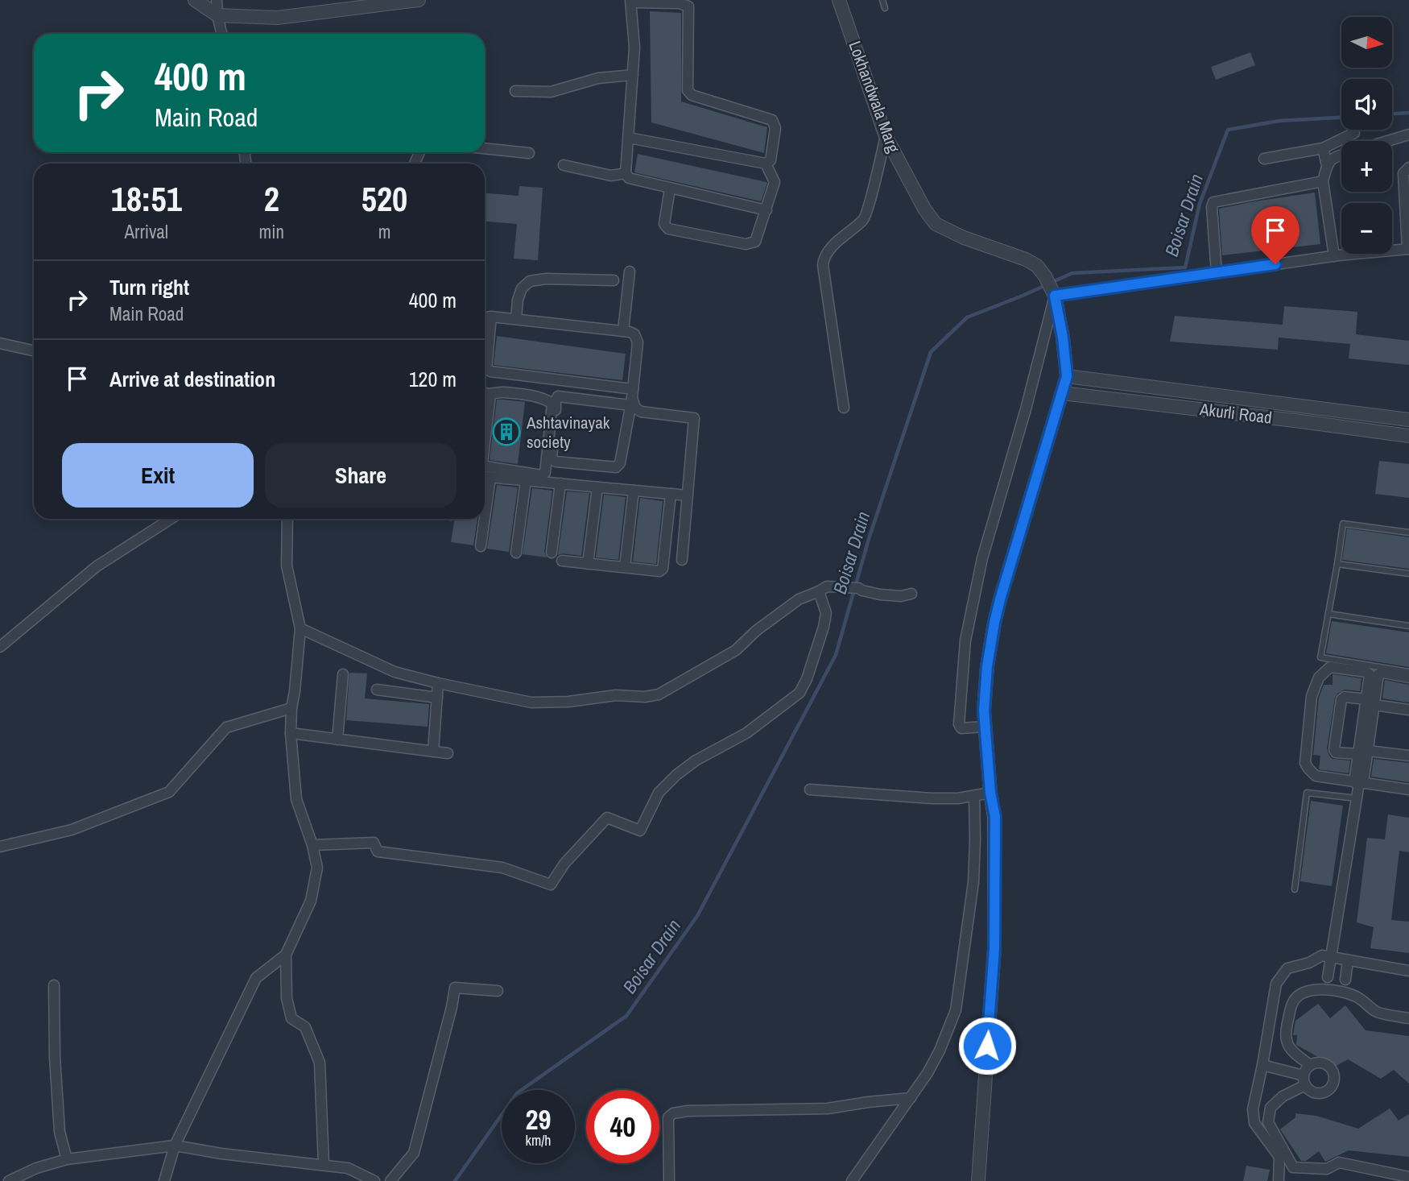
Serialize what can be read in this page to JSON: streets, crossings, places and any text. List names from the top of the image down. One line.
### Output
{"streets":{"street":["Lokhandwala Marg","Akurli Road"]},"crossings":[["Lokhandwala Marg","Akurli Road"]],"water":["Boisar Drain"],"places":{"building":["Ashtavinayak society"]},"north":"right","page":{"map_buttons":["+","−"],"turn":["400 m","Main Road"],"eta":["18:51","Arrival","2","min","520","m"],"list":[{"name":"Turn right","note":"Main Road","value":"400 m"},{"name":"Arrive at destination","value":"120 m"}],"buttons":["Exit","Share"],"speed":"29 km/h","limit":"40"}}
